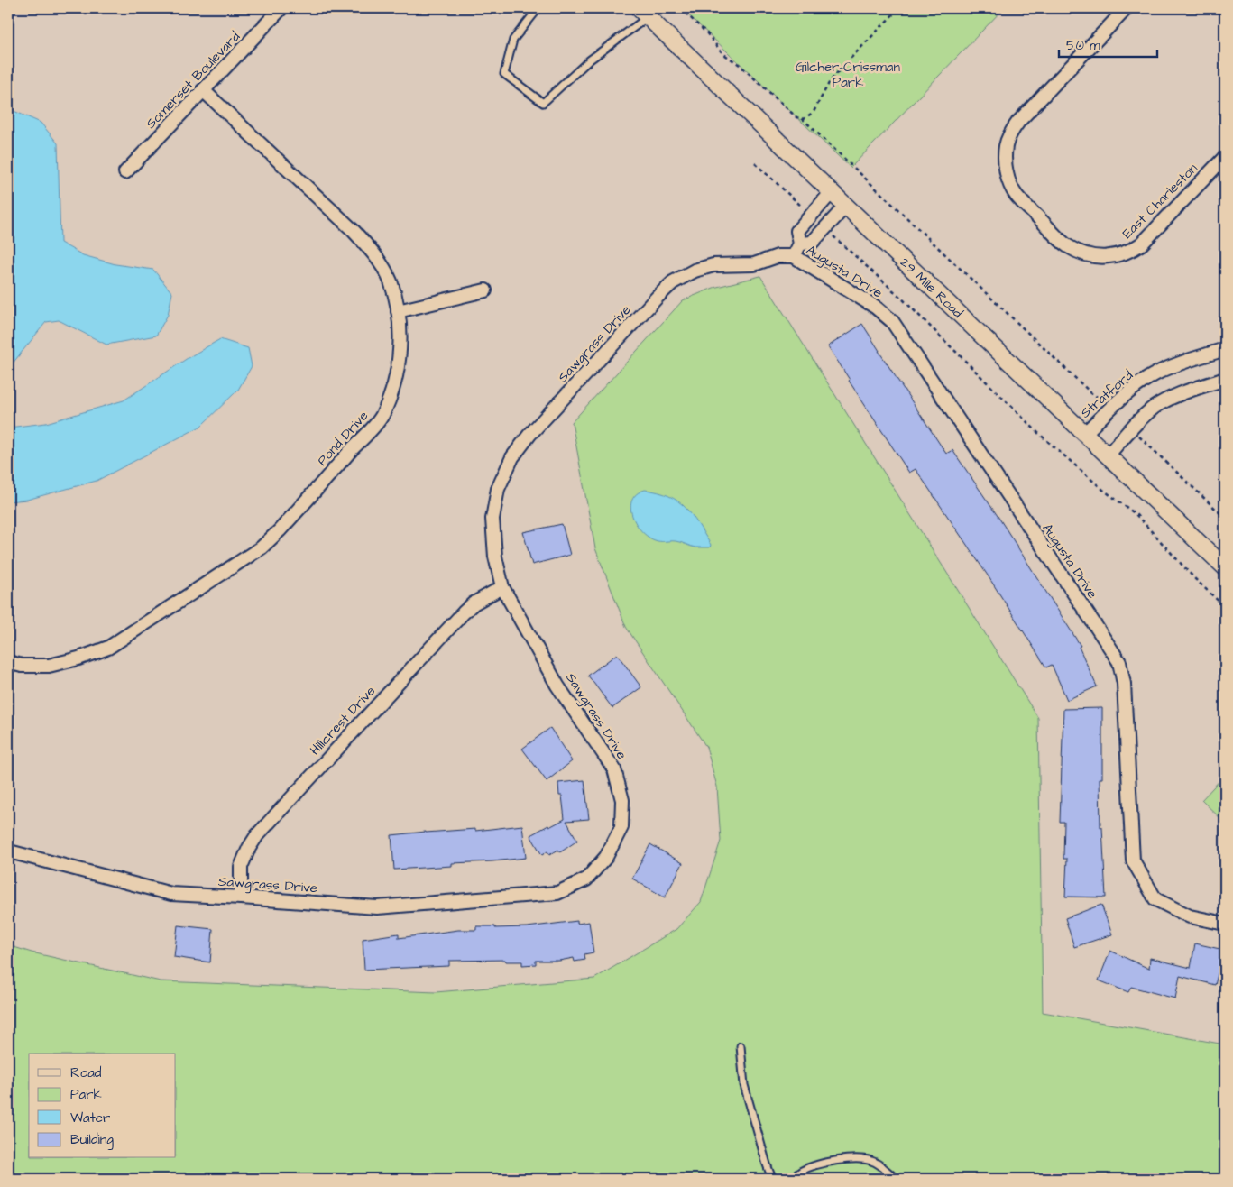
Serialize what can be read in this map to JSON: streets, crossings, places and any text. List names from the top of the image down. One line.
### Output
{"streets":{"street":["Somerset Boulevard","East Charleston","Augusta Drive","29 Mile Road","Sawgrass Drive","Stratford","Pond Drive","Hillcrest Drive"]},"crossings":[["Somerset Boulevard","Pond Drive"],["Augusta Drive","29 Mile Road"],["Augusta Drive","Sawgrass Drive"],["29 Mile Road","Stratford"],["Sawgrass Drive","Hillcrest Drive"]],"parks":["Gilcher-Crissman Park"],"legend":["Road","Park","Water","Building"],"scale_bar":"50 m"}
